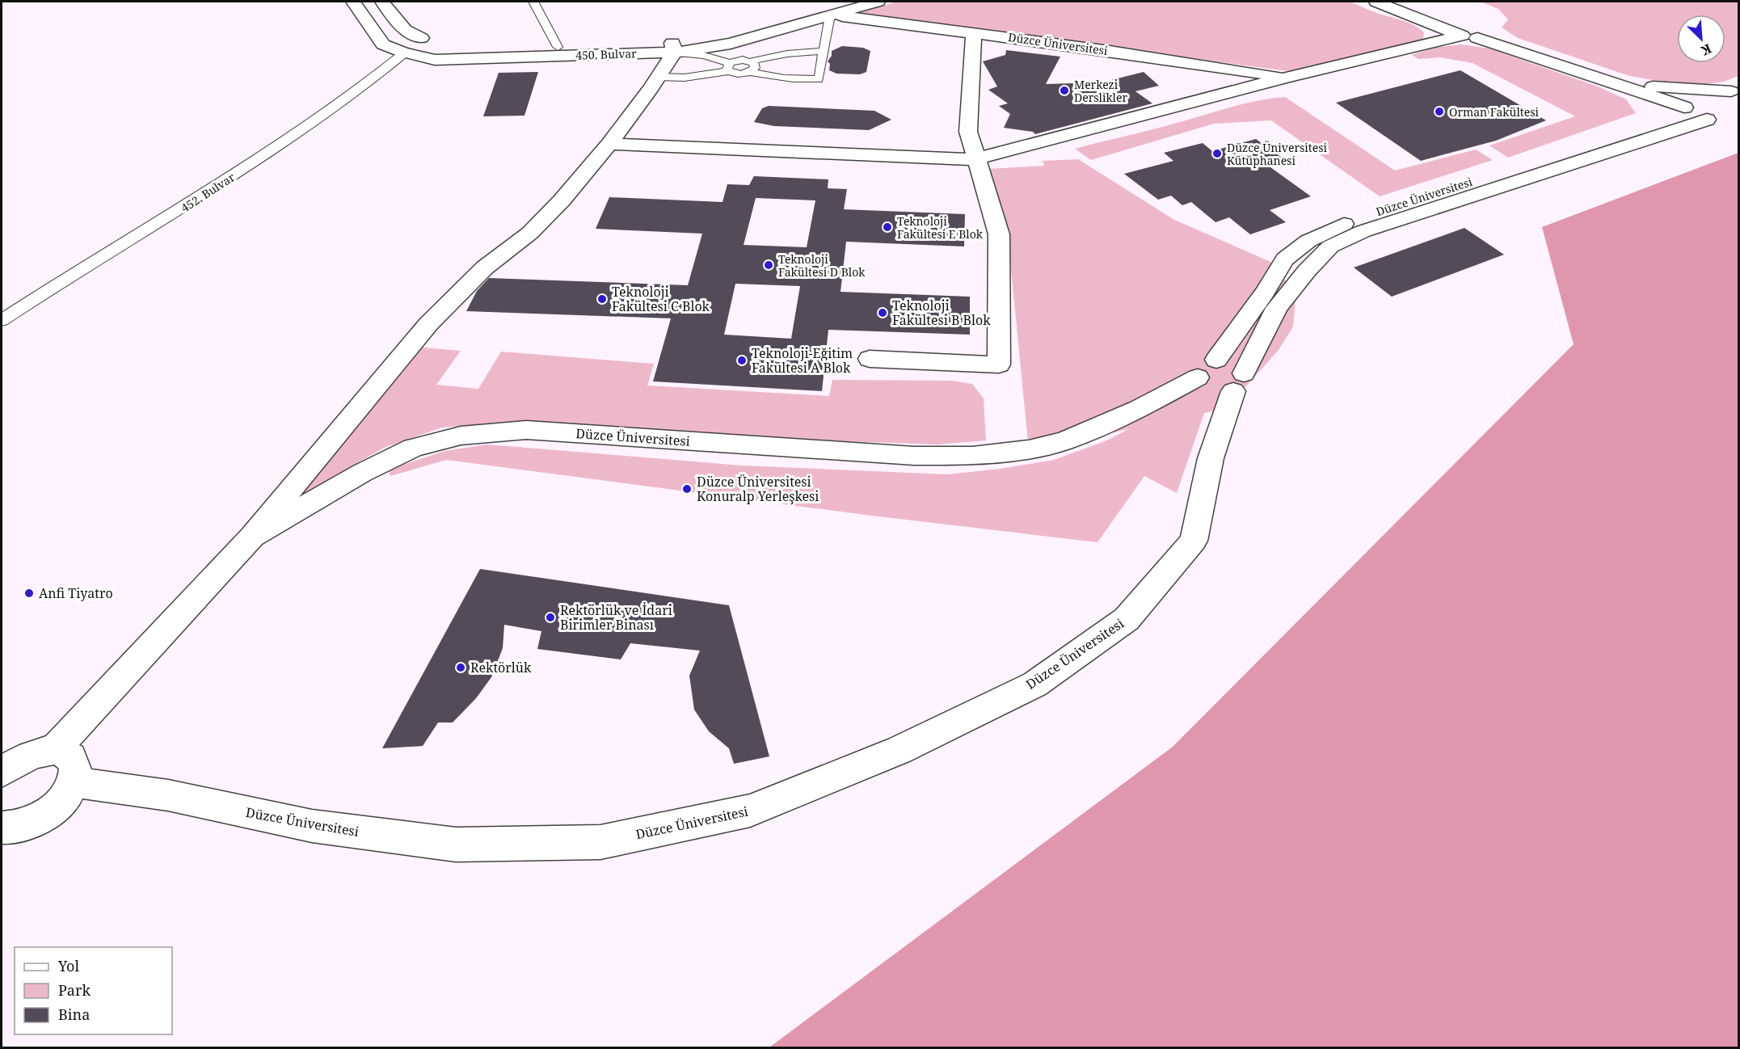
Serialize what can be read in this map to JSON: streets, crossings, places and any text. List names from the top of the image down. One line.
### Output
{"streets":{"street":["Düzce Üniversitesi","450. Bulvar","452. Bulvar"]},"crossings":[["Düzce Üniversitesi","450. Bulvar"],["450. Bulvar","452. Bulvar"]],"places":["Merkezi Derslikler","Orman Fakültesi","Düzce Üniversitesi Kütüphanesi","Teknoloji Fakültesi E Blok","Teknoloji Fakültesi D Blok","Teknoloji Fakültesi C Blok","Teknoloji Fakültesi B Blok","Teknoloji-Eğitim Fakültesi A Blok","Düzce Üniversitesi Konuralp Yerleşkesi","Anfi Tiyatro","Rektörlük ve İdari Birimler Binası","Rektörlük"],"legend":["Yol","Park","Bina"],"north":"bottom right"}
